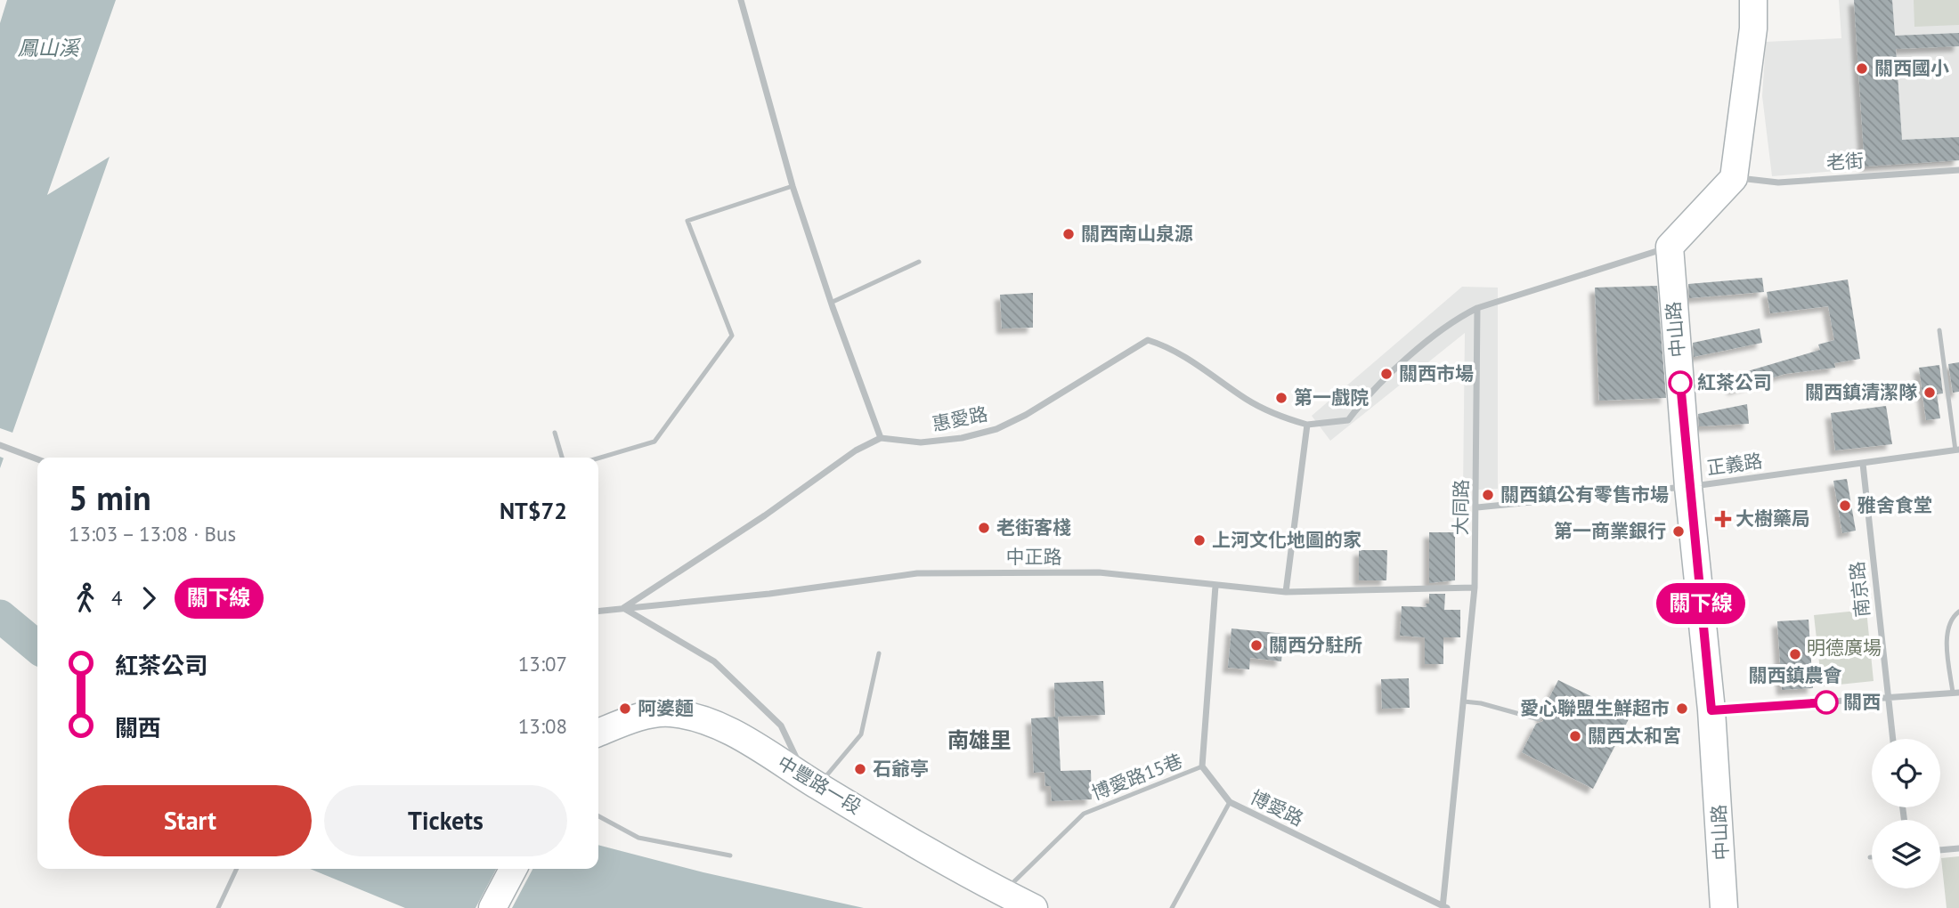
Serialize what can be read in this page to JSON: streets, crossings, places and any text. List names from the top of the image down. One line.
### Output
{"streets":{"street":["老街","中山路","惠愛路","正義路","大同路","中正路","南京路","中豐路一段","博愛路"],"lane":["博愛路15巷"]},"crossings":[["中山路","正義路"],["惠愛路","大同路"],["正義路","大同路"],["正義路","南京路"],["大同路","中正路"],["大同路","博愛路"],["博愛路15巷","中豐路一段"],["博愛路15巷","博愛路"]],"districts":["南雄里"],"water":["鳳山溪"],"parks":["明德廣場"],"places":{"other":["關西國小","關西南山泉源","關西市場","紅茶公司","關西鎮清潔隊","第一戲院","關西鎮公有零售市場","雅舍食堂","老街客棧","第一商業銀行","上河文化地圖的家","關西分駐所","關西鎮農會","關西","阿婆麵","愛心聯盟生鮮超市","關西太和宮","石爺亭"],"health":["大樹藥局"]},"lines":["bus line 關下線"],"page":{"on_map":"關下線","heading":["5 min","13:03 – 13:08 · Bus","NT$72"],"legs":["4","關下線"],"list":[{"name":"紅茶公司","value":"13:07"},{"name":"關西","value":"13:08"}],"buttons":["Start","Tickets"]}}
